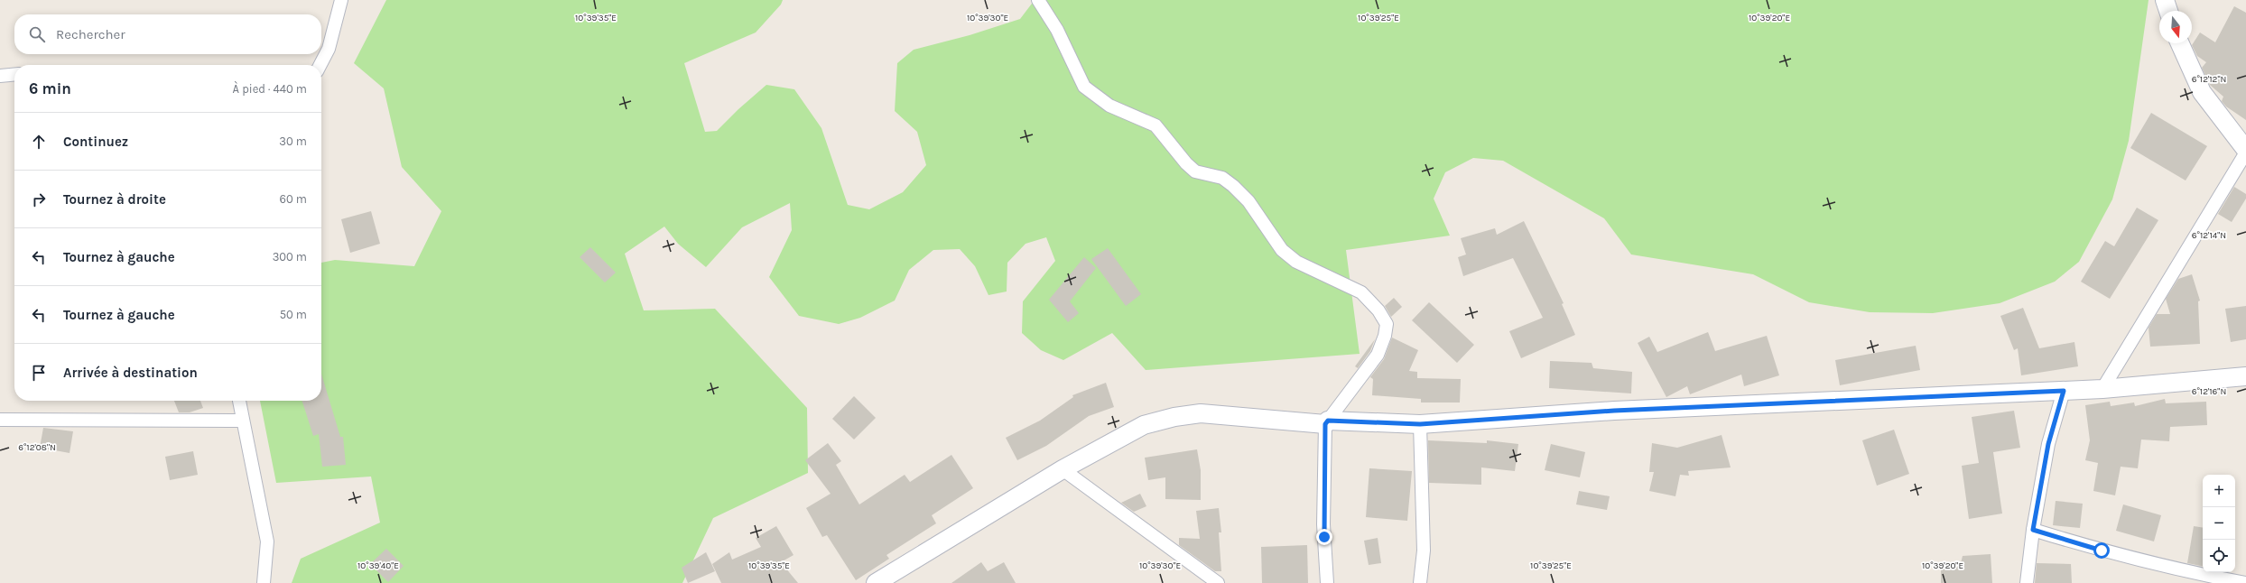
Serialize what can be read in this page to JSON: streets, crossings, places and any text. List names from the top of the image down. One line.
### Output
{"north":"bottom","page":{"search":"Rechercher","heading":["6 min","À pied · 440 m"],"list":[["Continuez","30 m"],["Tournez à droite","60 m"],["Tournez à gauche","300 m"],["Tournez à gauche","50 m"],"Arrivée à destination"],"map_buttons":["+","−"]},"coordinates":["10°39'35\"E","10°39'30\"E","10°39'25\"E","10°39'20\"E","6°12'12\"N","6°12'14\"N","6°12'16\"N","6°12'08\"N","10°39'40\"E"]}
